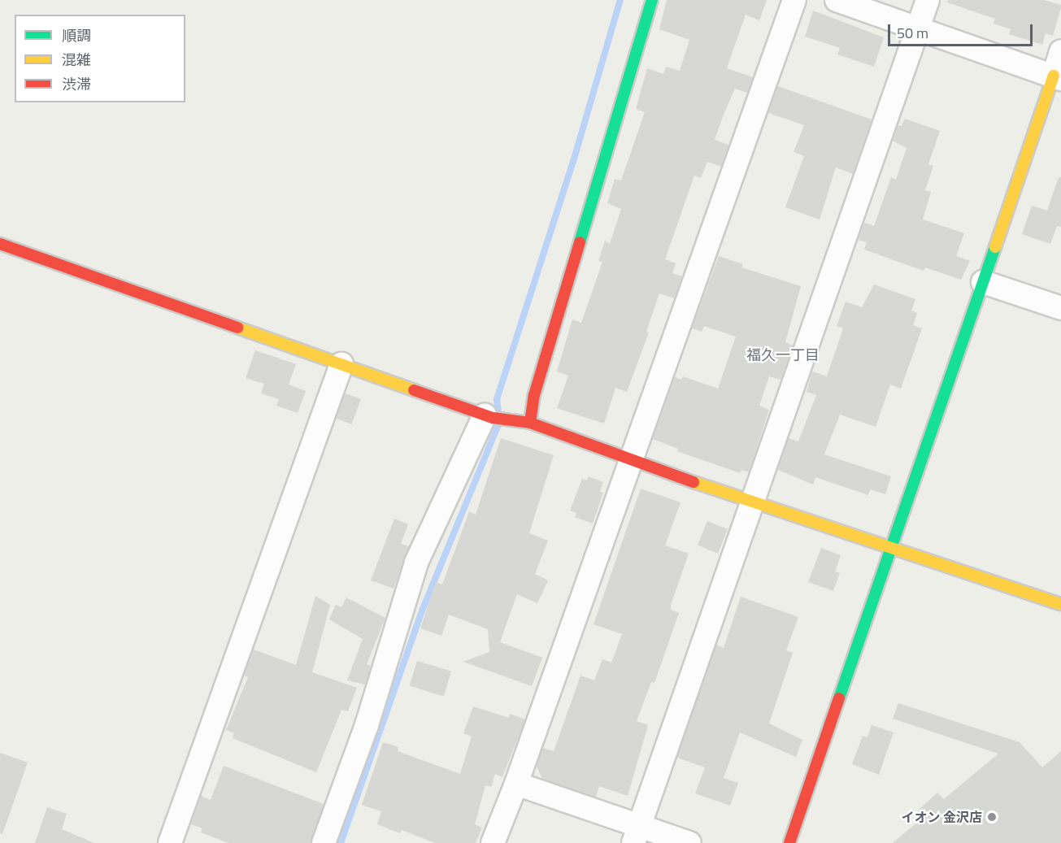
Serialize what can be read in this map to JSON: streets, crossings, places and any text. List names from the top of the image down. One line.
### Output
{"districts":["福久一丁目"],"places":["イオン 金沢店"],"legend":["順調","混雑","渋滞"],"scale_bar":"50 m"}
